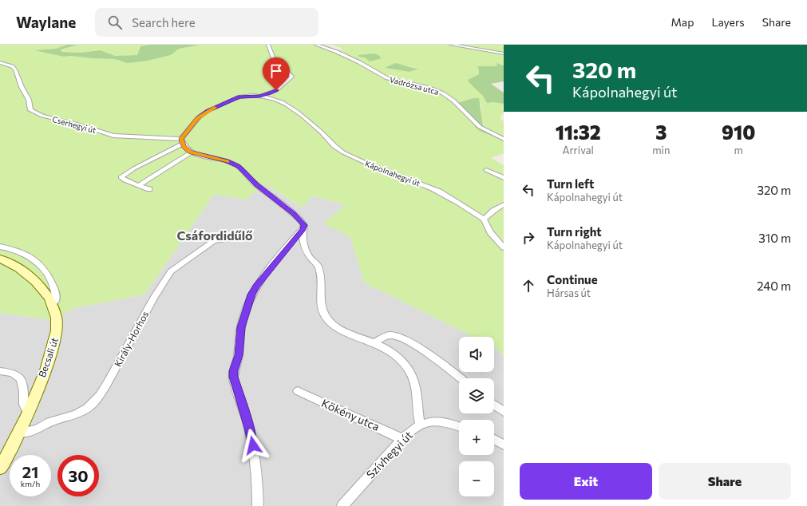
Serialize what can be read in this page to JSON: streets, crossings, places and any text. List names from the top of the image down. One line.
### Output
{"streets":{"main road":["Becsali út"],"street":["Vadrózsa utca","Cserhegyi út","Kápolnahegyi út","Király-Horhos","Kökény utca","Szívhegyi út"]},"crossings":[["Cserhegyi út","Kápolnahegyi út"],["Király-Horhos","Becsali út"],["Kökény utca","Szívhegyi út"]],"districts":["Csáfordidűlő"],"page":{"header":"Waylane","search":"Search here","nav":["Map","Layers","Share"],"turn":["320 m","Kápolnahegyi út"],"eta":["11:32","Arrival","3","min","910","m"],"list":[{"name":"Turn left","note":"Kápolnahegyi út","value":"320 m"},{"name":"Turn right","note":"Kápolnahegyi út","value":"310 m"},{"name":"Continue","note":"Hársas út","value":"240 m"}],"map_buttons":["+","−"],"speed":"21 km/h","limit":"30","buttons":["Exit","Share"]}}
